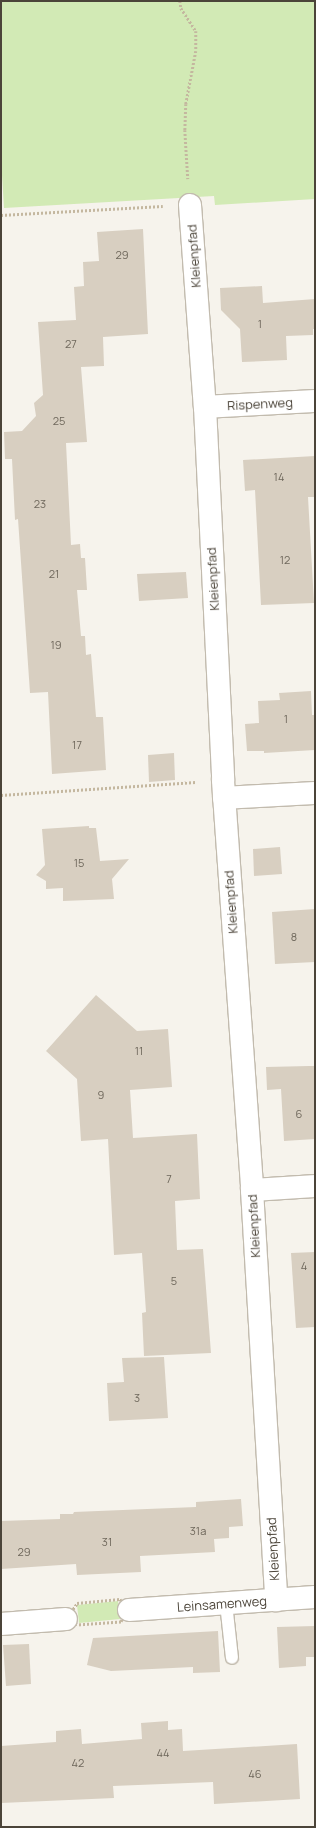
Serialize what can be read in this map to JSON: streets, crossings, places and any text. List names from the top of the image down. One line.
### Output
{"streets":{"street":["Kleienpfad","Rispenweg","Leinsamenweg"]},"crossings":[["Kleienpfad","Rispenweg"],["Kleienpfad","Leinsamenweg"]],"house_numbers":["29","1","27","25","14","23","12","21","19","1","17","15","8","11","9","6","7","4","5","3","31a","31","29","44","42","46"]}
